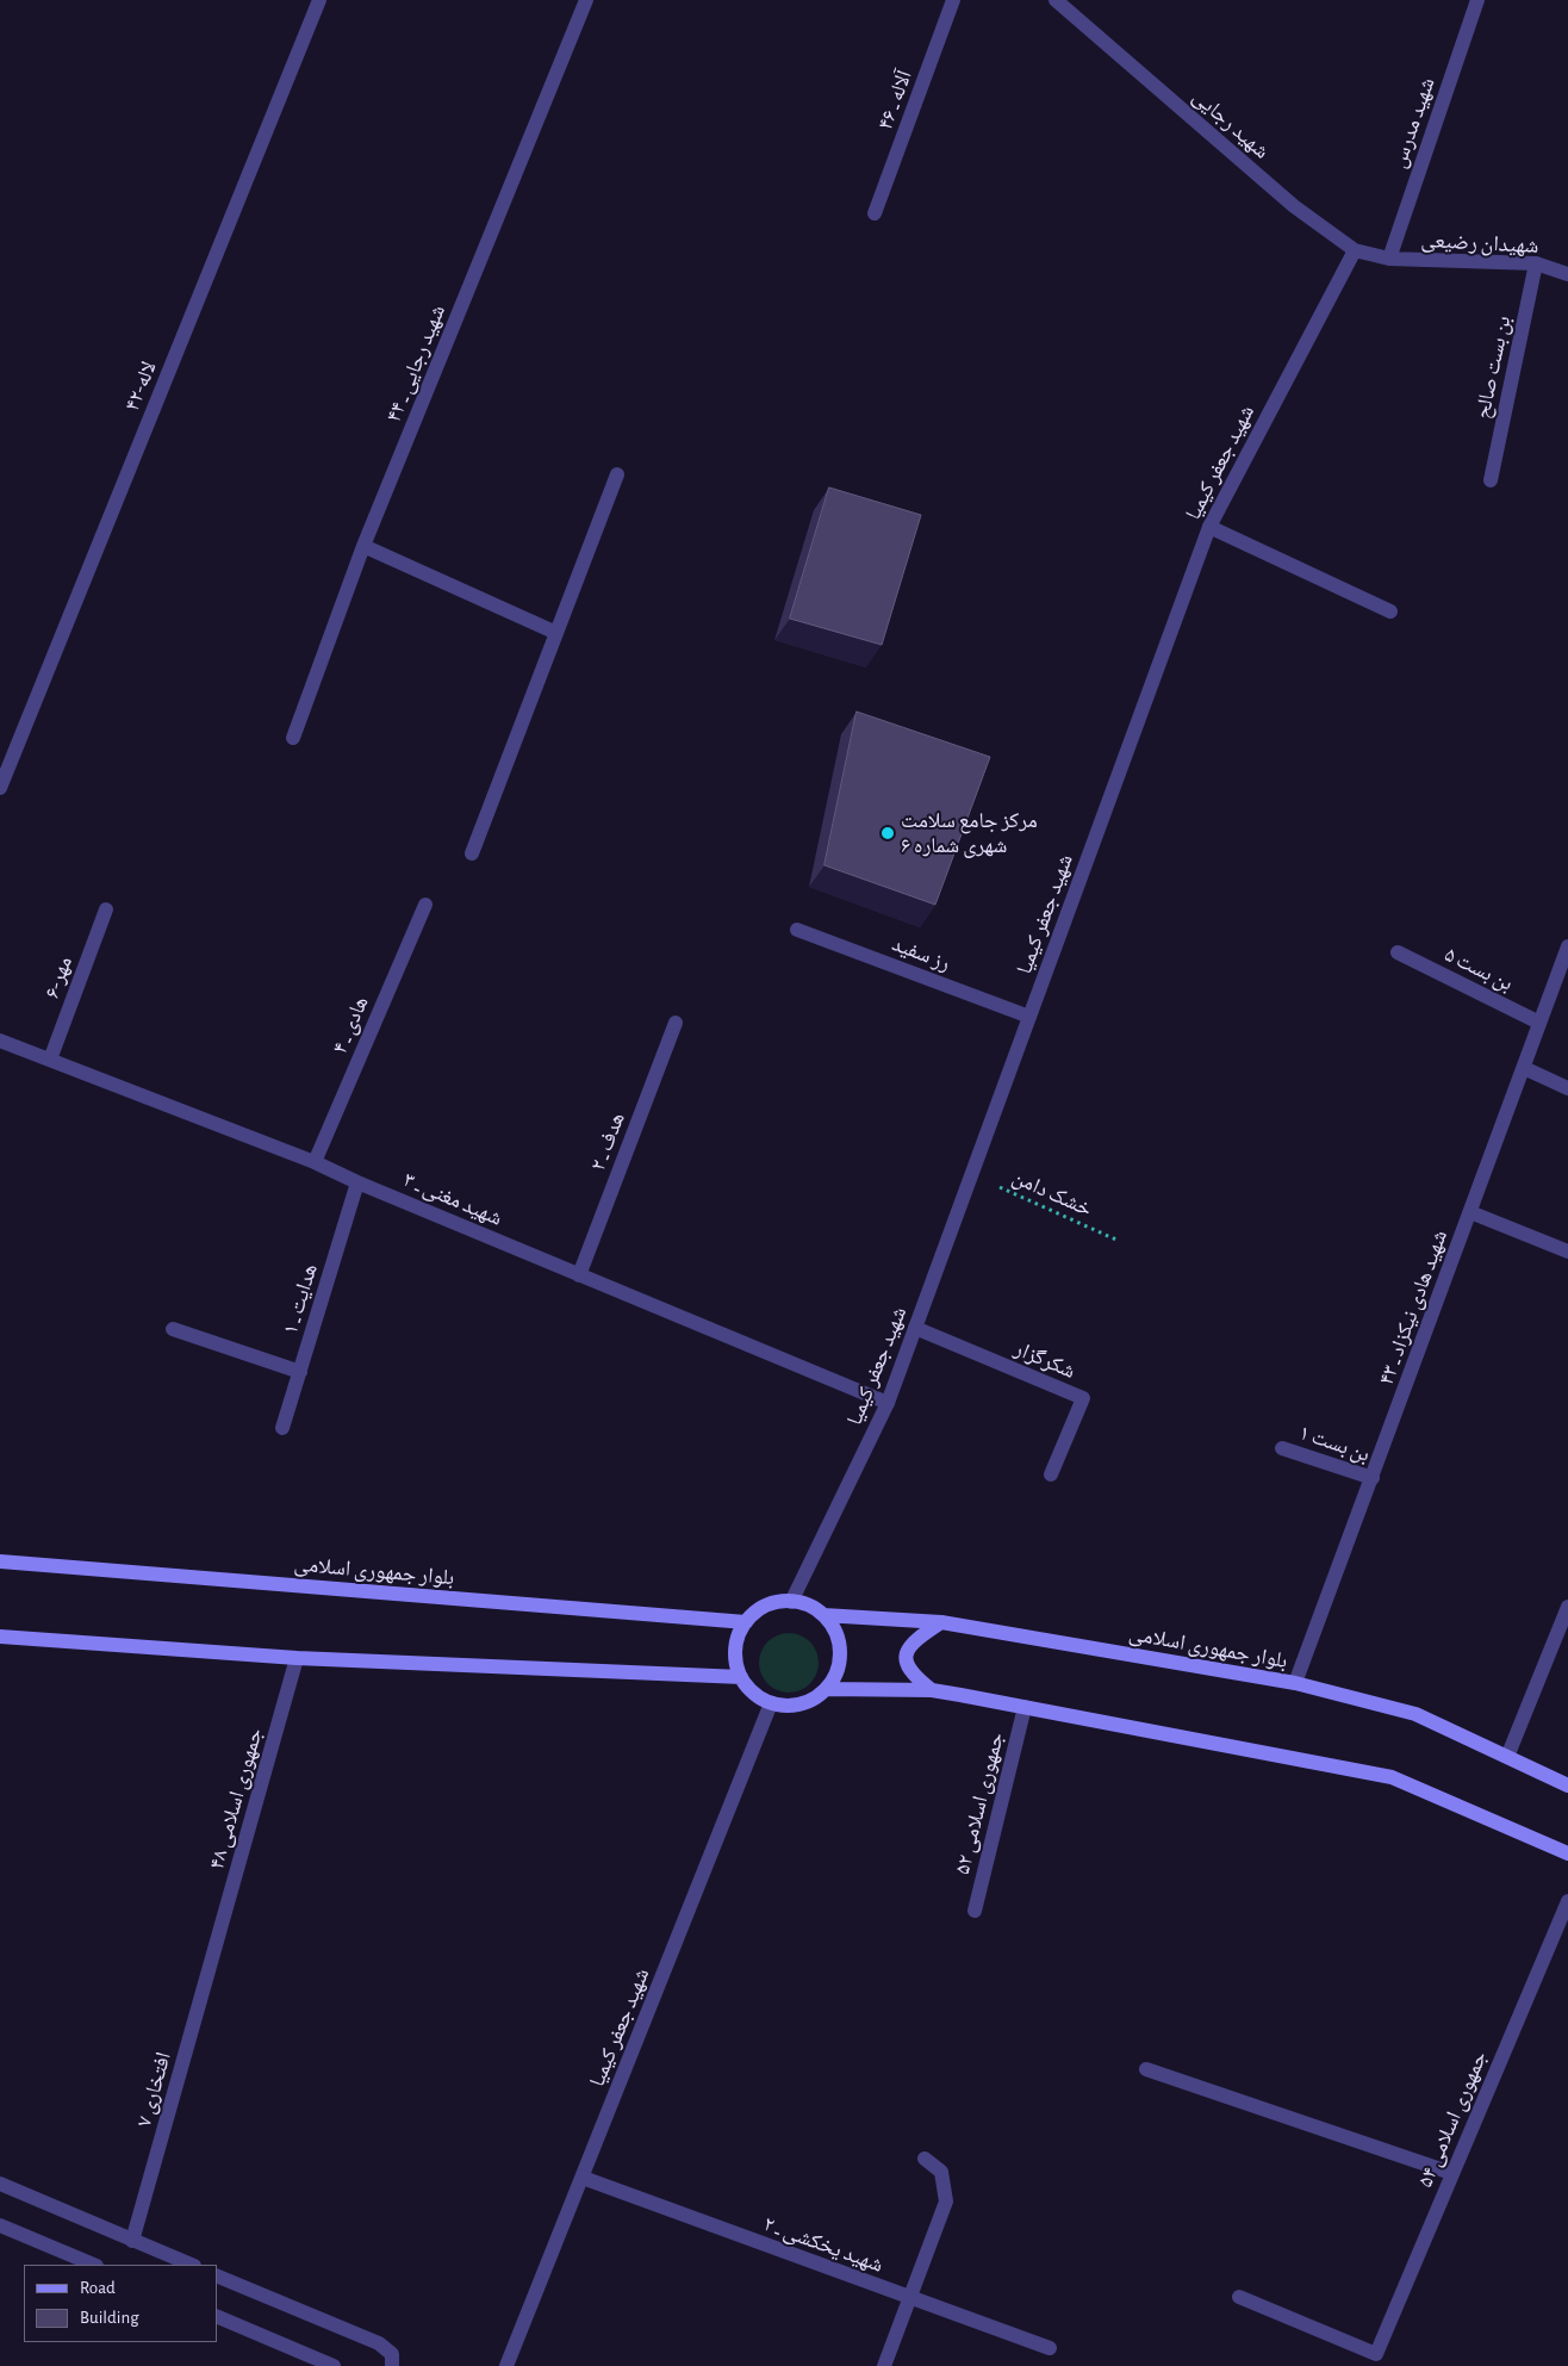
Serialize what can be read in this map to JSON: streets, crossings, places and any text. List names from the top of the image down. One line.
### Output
{"streets":{"main road":["بلوار جمهوری اسلامی"],"street":["آلاله ـ ۴۶","شهید مدرس","شهید رجایی","شهیدان رضیعی","شهید رجایی ـ ۴۴","بن بست صالح","لاله-۴۲","شهید جعفر کیمیا","رز سفید","بن بست ۵","مهر-۶","هادی ـ ۴","هدف ـ ۲","شهید مغنی ـ ۳","هدایت ـ ۱","شهید هادی نیکزاد ـ ۴۳","شکرگزار","بن بست ۱","جمهوری اسلامی ۴۸","جمهوری اسلامی ۵۲","افتخاری ۷","جمهوری اسلامی ۵۴","شهید یخکشی ـ ۲"],"path":["خشک دامن"]},"crossings":[["شهید مدرس","شهید رجایی"],["شهید مدرس","شهیدان رضیعی"],["شهید رجایی","شهیدان رضیعی"],["شهید رجایی","شهید جعفر کیمیا"],["شهیدان رضیعی","بن بست صالح"],["شهید جعفر کیمیا","رز سفید"],["شهید جعفر کیمیا","خشک دامن"],["شهید جعفر کیمیا","شهید مغنی ـ ۳"],["شهید جعفر کیمیا","شکرگزار"],["شهید جعفر کیمیا","بلوار جمهوری اسلامی"],["شهید جعفر کیمیا","شهید یخکشی ـ ۲"],["بن بست ۵","شهید هادی نیکزاد ـ ۴۳"],["مهر-۶","شهید مغنی ـ ۳"],["هادی ـ ۴","شهید مغنی ـ ۳"],["هدف ـ ۲","شهید مغنی ـ ۳"],["شهید مغنی ـ ۳","هدایت ـ ۱"],["شهید هادی نیکزاد ـ ۴۳","بن بست ۱"],["شهید هادی نیکزاد ـ ۴۳","بلوار جمهوری اسلامی"],["جمهوری اسلامی ۴۸","افتخاری ۷"]],"places":["مرکز جامع سلامت شهری شماره ۶"],"legend":["Road","Building"]}
